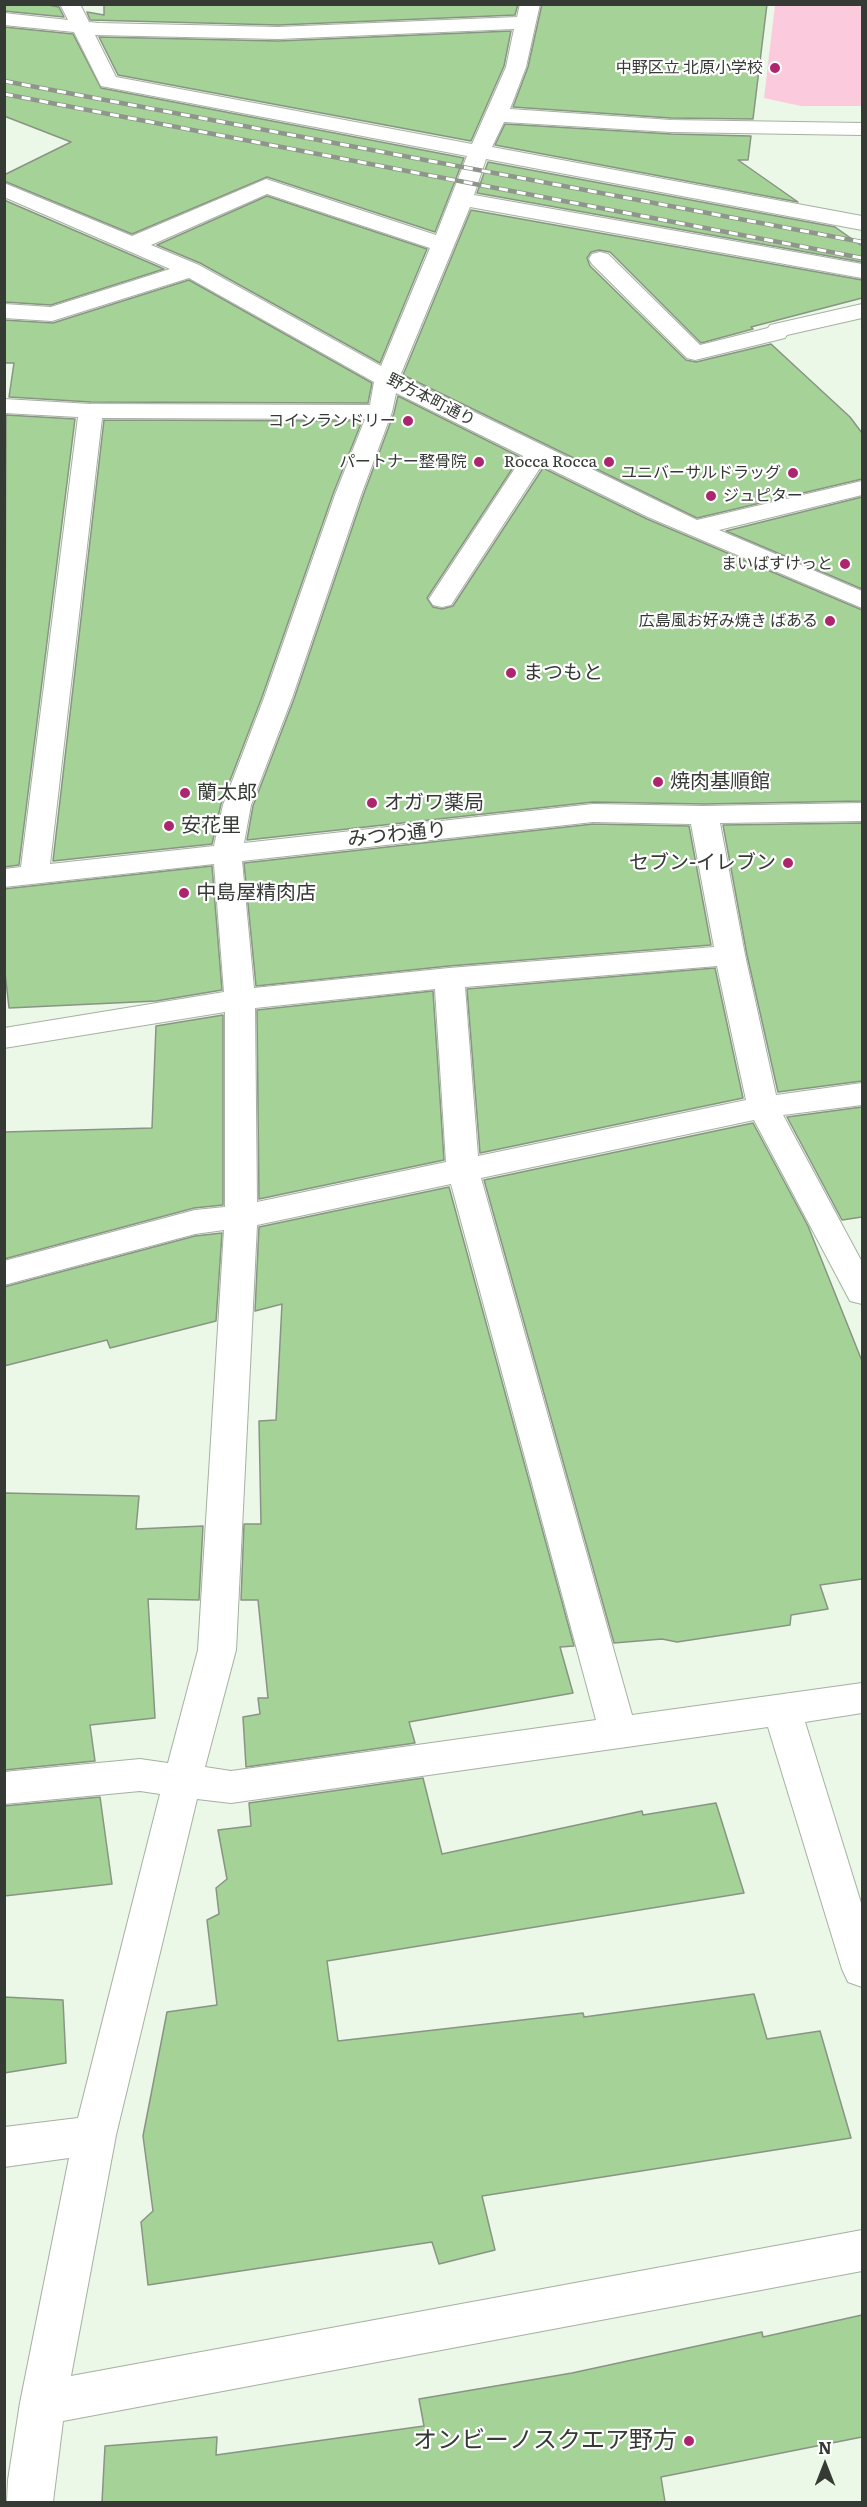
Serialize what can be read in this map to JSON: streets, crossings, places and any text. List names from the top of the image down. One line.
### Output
{"streets":{"street":["野方本町通り","みつわ通り"]},"places":["中野区立 北原小学校","コインランドリー","パートナー整骨院","Rocca Rocca","ユニバーサルドラッグ","ジュピター","まいばすけっと","広島風お好み焼き ばある","まつもと","焼肉基順館","蘭太郎","オガワ薬局","安花里","セブン-イレブン","中島屋精肉店","オンビーノスクエア野方"],"north":"top"}
